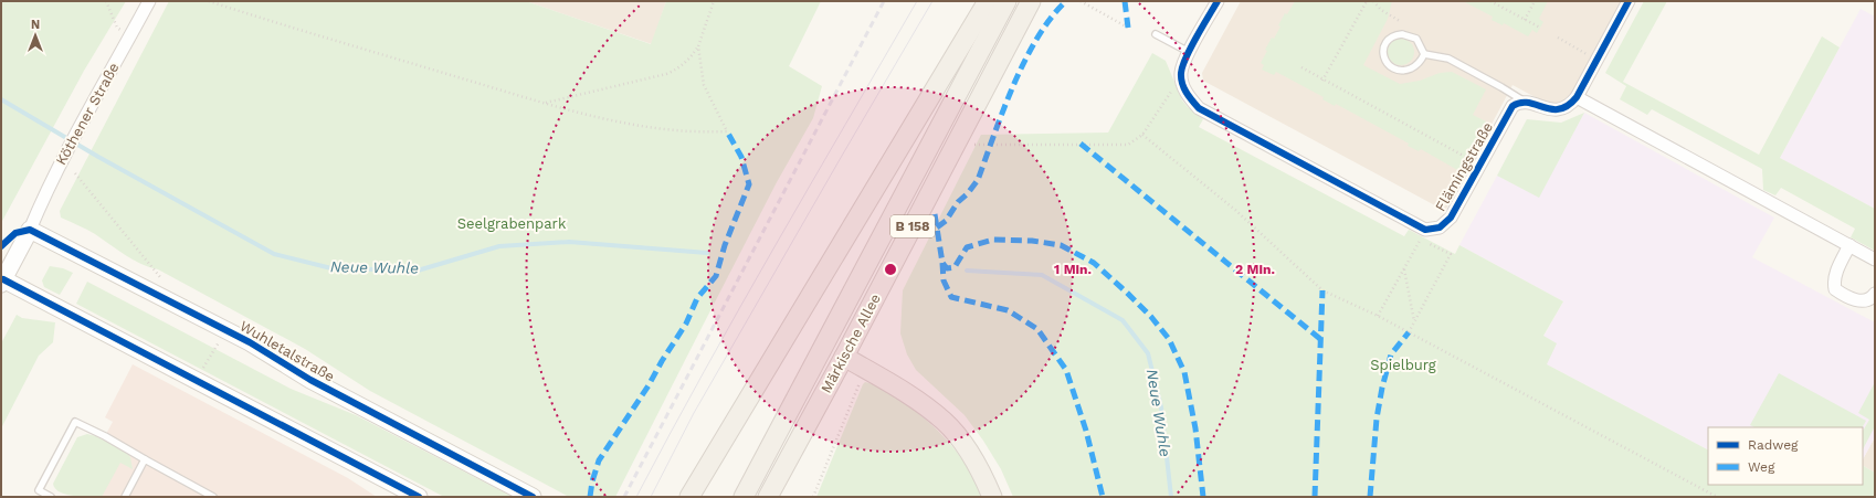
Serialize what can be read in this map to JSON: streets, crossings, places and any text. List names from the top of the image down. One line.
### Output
{"streets":{"main road":["B 158","Märkische Allee","Wuhletalstraße"],"street":["Köthener Straße","Flämingstraße"]},"crossings":[["Köthener Straße","Wuhletalstraße"]],"water":["Neue Wuhle"],"parks":["Seelgrabenpark","Spielburg"],"legend":["Radweg","Weg"],"north":"top","rings":["1 Min.","2 Min."]}
